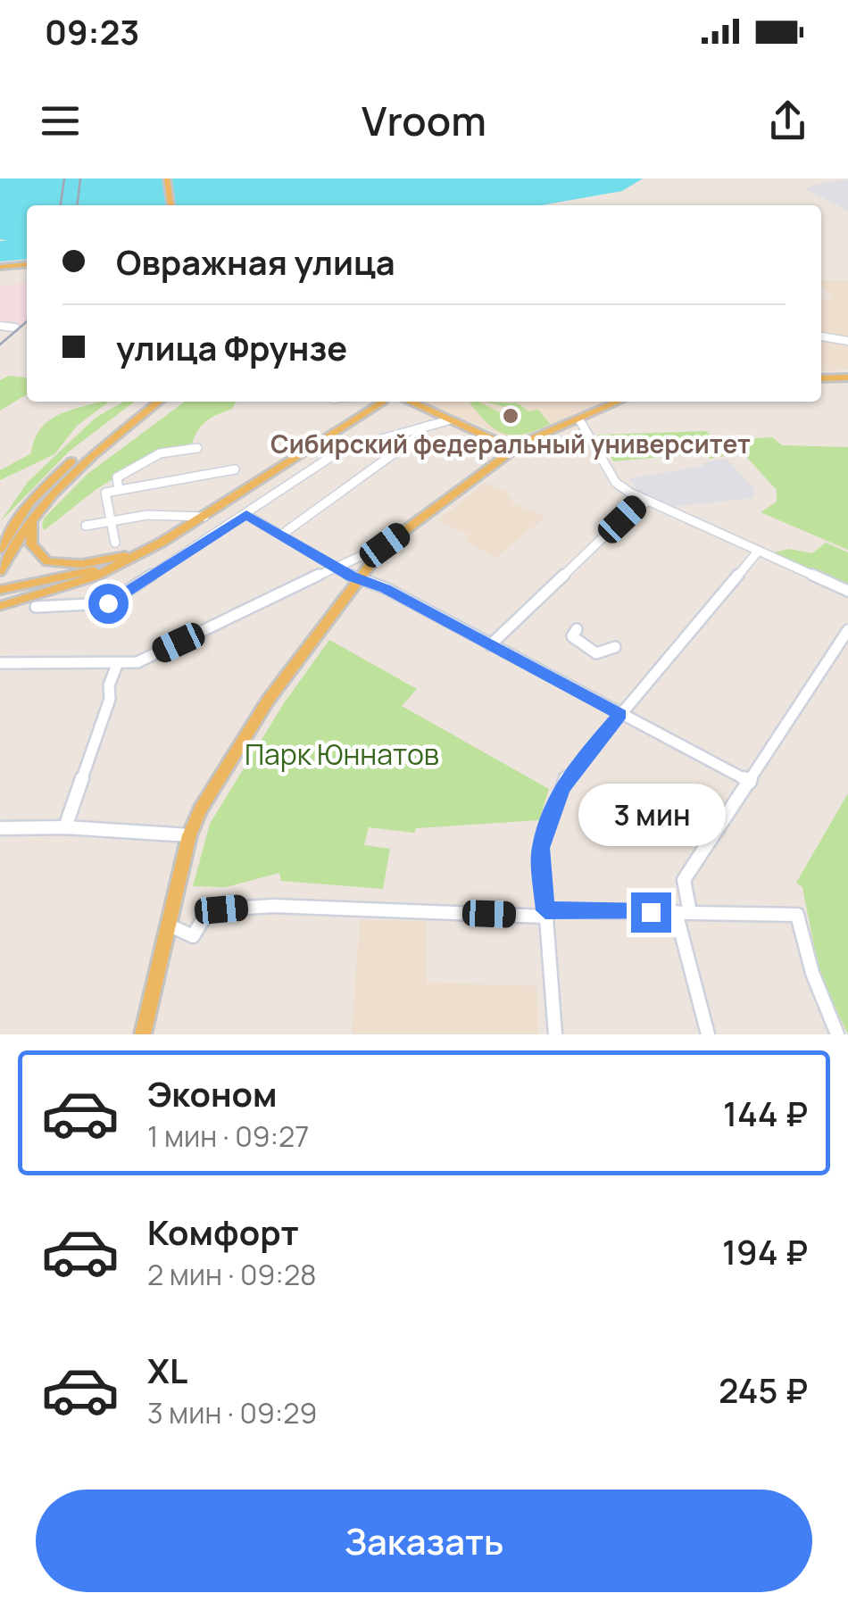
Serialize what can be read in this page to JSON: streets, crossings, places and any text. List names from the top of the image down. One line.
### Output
{"parks":["Парк Юннатов"],"places":["Сибирский федеральный университет"],"page":{"status":"09:23","header":"Vroom","banner":["Овражная улица","улица Фрунзе"],"bubble":"3 мин","list":[{"name":"Эконом","note":"1 мин · 09:27","value":"144 ₽"},{"name":"Комфорт","note":"2 мин · 09:28","value":"194 ₽"},{"name":"XL","note":"3 мин · 09:29","value":"245 ₽"}],"buttons":"Заказать"}}
